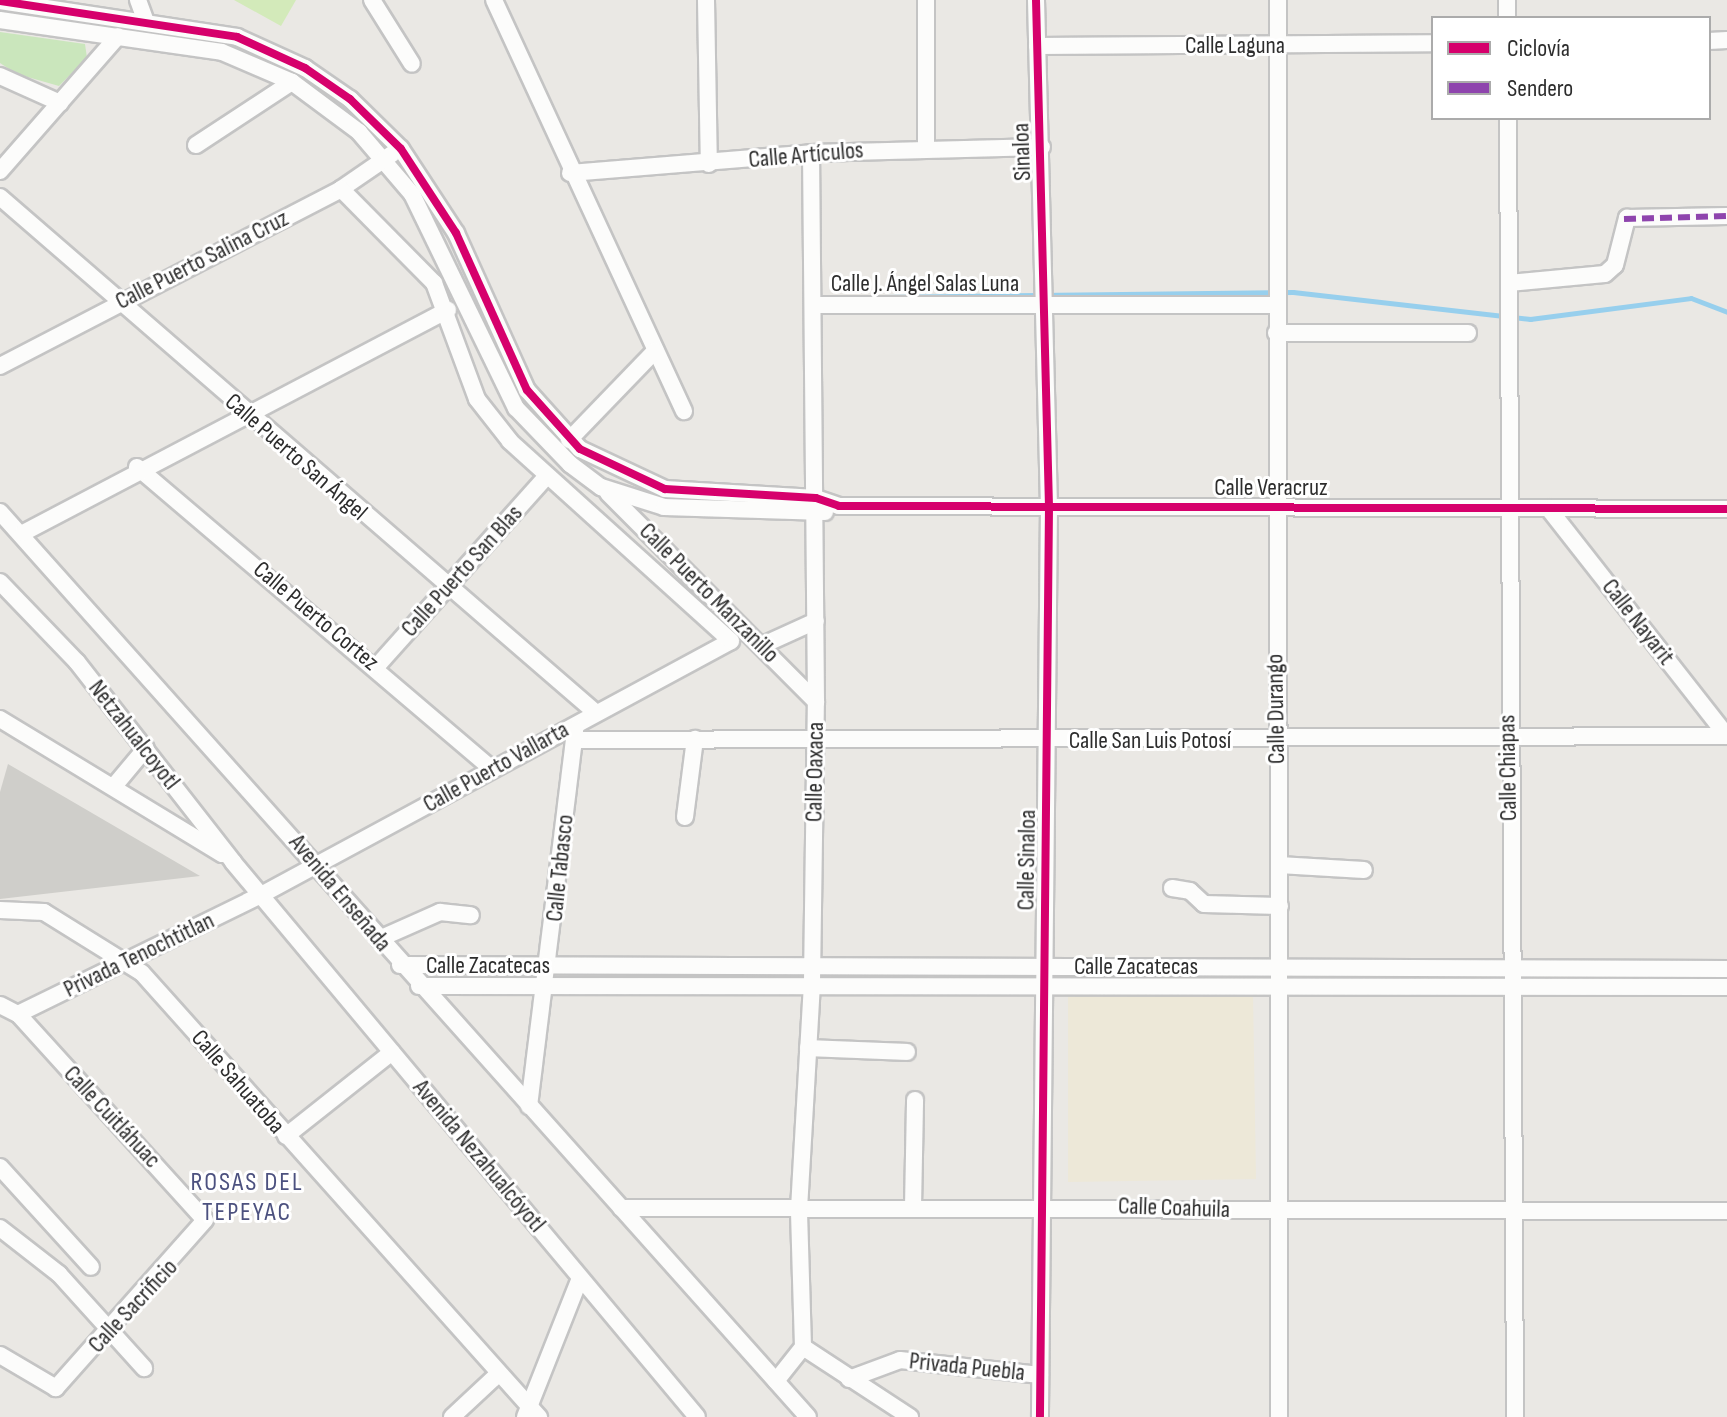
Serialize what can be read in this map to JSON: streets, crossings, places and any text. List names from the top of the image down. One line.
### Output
{"streets":{"street":["Calle Laguna","Sinaloa","Calle Artículos","Calle Puerto Salina Cruz","Calle J. Ángel Salas Luna","Calle Puerto San Ángel","Calle Veracruz","Calle Puerto San Blas","Calle Puerto Manzanillo","Calle Puerto Cortez","Calle Nayarit","Calle Durango","Netzahualcoyotl","Calle San Luis Potosí","Calle Puerto Vallarta","Calle Chiapas","Calle Oaxaca","Calle Sinaloa","Calle Tabasco","Avenida Enseñada","Privada Tenochtitlan","Calle Zacatecas","Calle Sahuatoba","Calle Cuitláhuac","Avenida Nezahualcóyotl","Calle Coahuila","Calle Sacrificio","Privada Puebla"]},"crossings":[["Calle Laguna","Sinaloa"],["Calle Laguna","Calle Durango"],["Sinaloa","Calle Artículos"],["Sinaloa","Calle J. Ángel Salas Luna"],["Sinaloa","Calle Sinaloa"],["Calle Artículos","Calle Oaxaca"],["Calle Puerto Salina Cruz","Calle Puerto San Ángel"],["Calle Puerto Salina Cruz","Calle Puerto Manzanillo"],["Calle J. Ángel Salas Luna","Calle Durango"],["Calle J. Ángel Salas Luna","Calle Oaxaca"],["Calle J. Ángel Salas Luna","Calle Sinaloa"],["Calle Puerto San Ángel","Calle Puerto San Blas"],["Calle Puerto San Ángel","Calle Puerto Vallarta"],["Calle Veracruz","Calle Nayarit"],["Calle Veracruz","Calle Durango"],["Calle Veracruz","Calle Chiapas"],["Calle Veracruz","Calle Oaxaca"],["Calle Veracruz","Calle Sinaloa"],["Calle Puerto San Blas","Calle Puerto Cortez"],["Calle Puerto San Blas","Calle Puerto Vallarta"],["Calle Puerto Manzanillo","Calle Oaxaca"],["Calle Puerto Cortez","Calle Puerto Vallarta"],["Calle Nayarit","Calle San Luis Potosí"],["Calle Durango","Calle San Luis Potosí"],["Calle Durango","Calle Zacatecas"],["Calle Durango","Calle Coahuila"],["Netzahualcoyotl","Calle Puerto Vallarta"],["Netzahualcoyotl","Privada Tenochtitlan"],["Netzahualcoyotl","Avenida Nezahualcóyotl"],["Calle San Luis Potosí","Calle Puerto Vallarta"],["Calle San Luis Potosí","Calle Chiapas"],["Calle San Luis Potosí","Calle Oaxaca"],["Calle San Luis Potosí","Calle Sinaloa"],["Calle San Luis Potosí","Calle Tabasco"],["Calle Puerto Vallarta","Calle Tabasco"],["Calle Puerto Vallarta","Avenida Enseñada"],["Calle Puerto Vallarta","Privada Tenochtitlan"],["Calle Puerto Vallarta","Avenida Nezahualcóyotl"],["Calle Chiapas","Calle Zacatecas"],["Calle Chiapas","Calle Coahuila"],["Calle Oaxaca","Calle Zacatecas"],["Calle Oaxaca","Calle Coahuila"],["Calle Sinaloa","Calle Zacatecas"],["Calle Sinaloa","Calle Coahuila"],["Calle Sinaloa","Privada Puebla"],["Calle Tabasco","Avenida Enseñada"],["Calle Tabasco","Calle Zacatecas"],["Avenida Enseñada","Calle Zacatecas"],["Avenida Enseñada","Calle Coahuila"],["Privada Tenochtitlan","Calle Sahuatoba"],["Privada Tenochtitlan","Calle Cuitláhuac"],["Privada Tenochtitlan","Avenida Nezahualcóyotl"],["Calle Cuitláhuac","Calle Sacrificio"]],"districts":["ROSAS DEL TEPEYAC"],"legend":["Ciclovía","Sendero"]}
